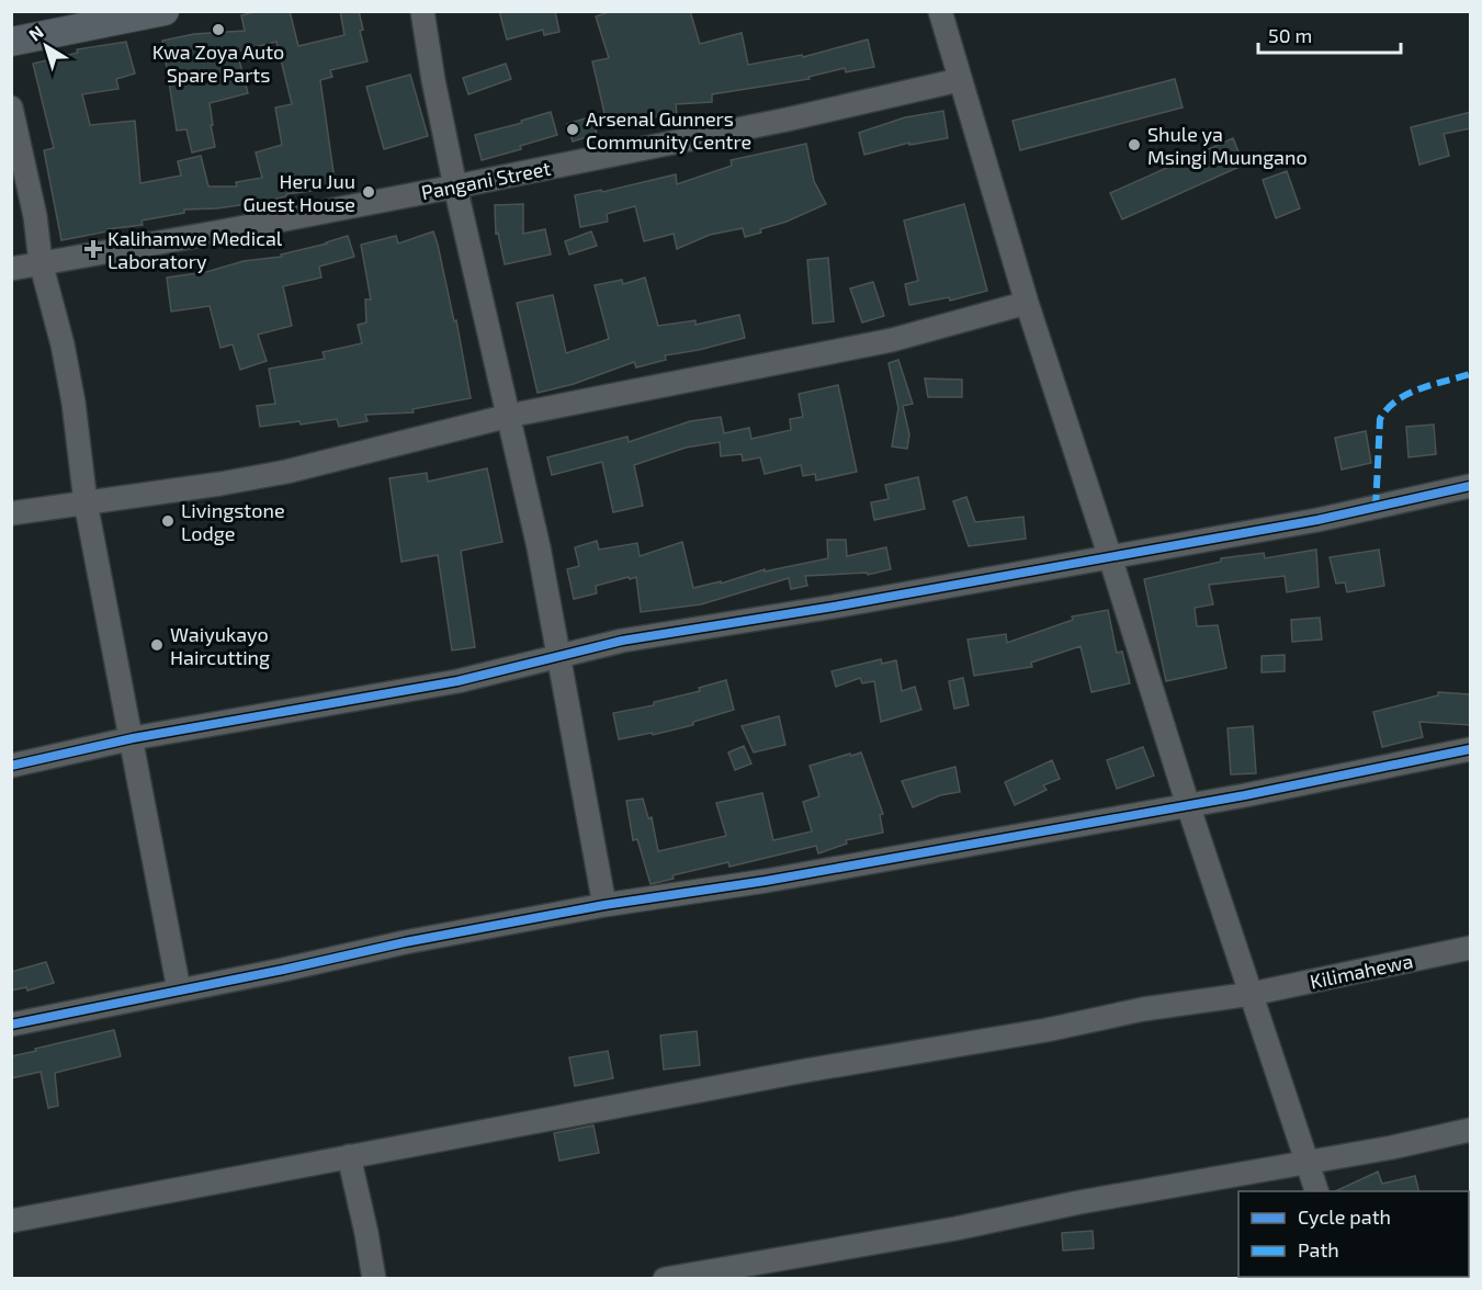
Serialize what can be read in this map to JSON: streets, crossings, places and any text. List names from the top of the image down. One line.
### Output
{"streets":{"street":["Pangani Street","Kilimahewa"]},"places":{"other":["Kwa Zoya Auto Spare Parts","Arsenal Gunners Community Centre","Shule ya Msingi Muungano","Heru Juu Guest House","Livingstone Lodge","Waiyukayo Haircutting"],"health":["Kalihamwe Medical Laboratory"]},"legend":["Cycle path","Path"],"scale_bar":"50 m","north":"top left"}
